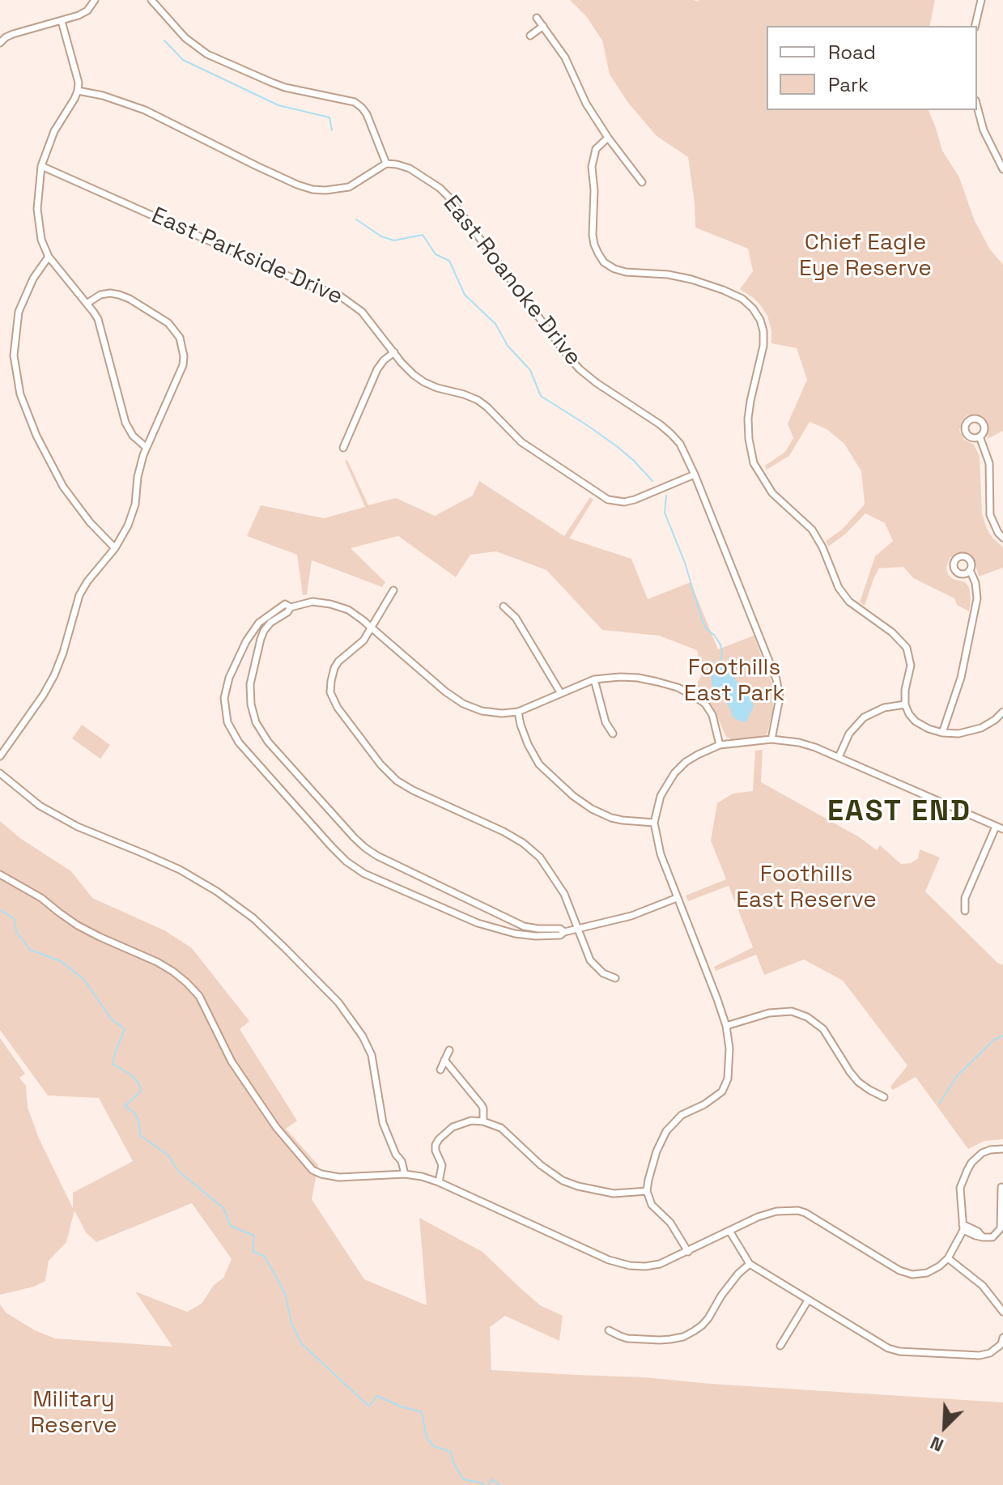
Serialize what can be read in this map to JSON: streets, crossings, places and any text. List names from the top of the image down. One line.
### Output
{"streets":{"street":["East Parkside Drive","East Roanoke Drive"]},"crossings":[["East Parkside Drive","East Roanoke Drive"]],"districts":["EAST END"],"parks":["Chief Eagle Eye Reserve","Foothills East Park","Foothills East Reserve","Military Reserve"],"legend":["Road","Park"],"north":"bottom left"}
